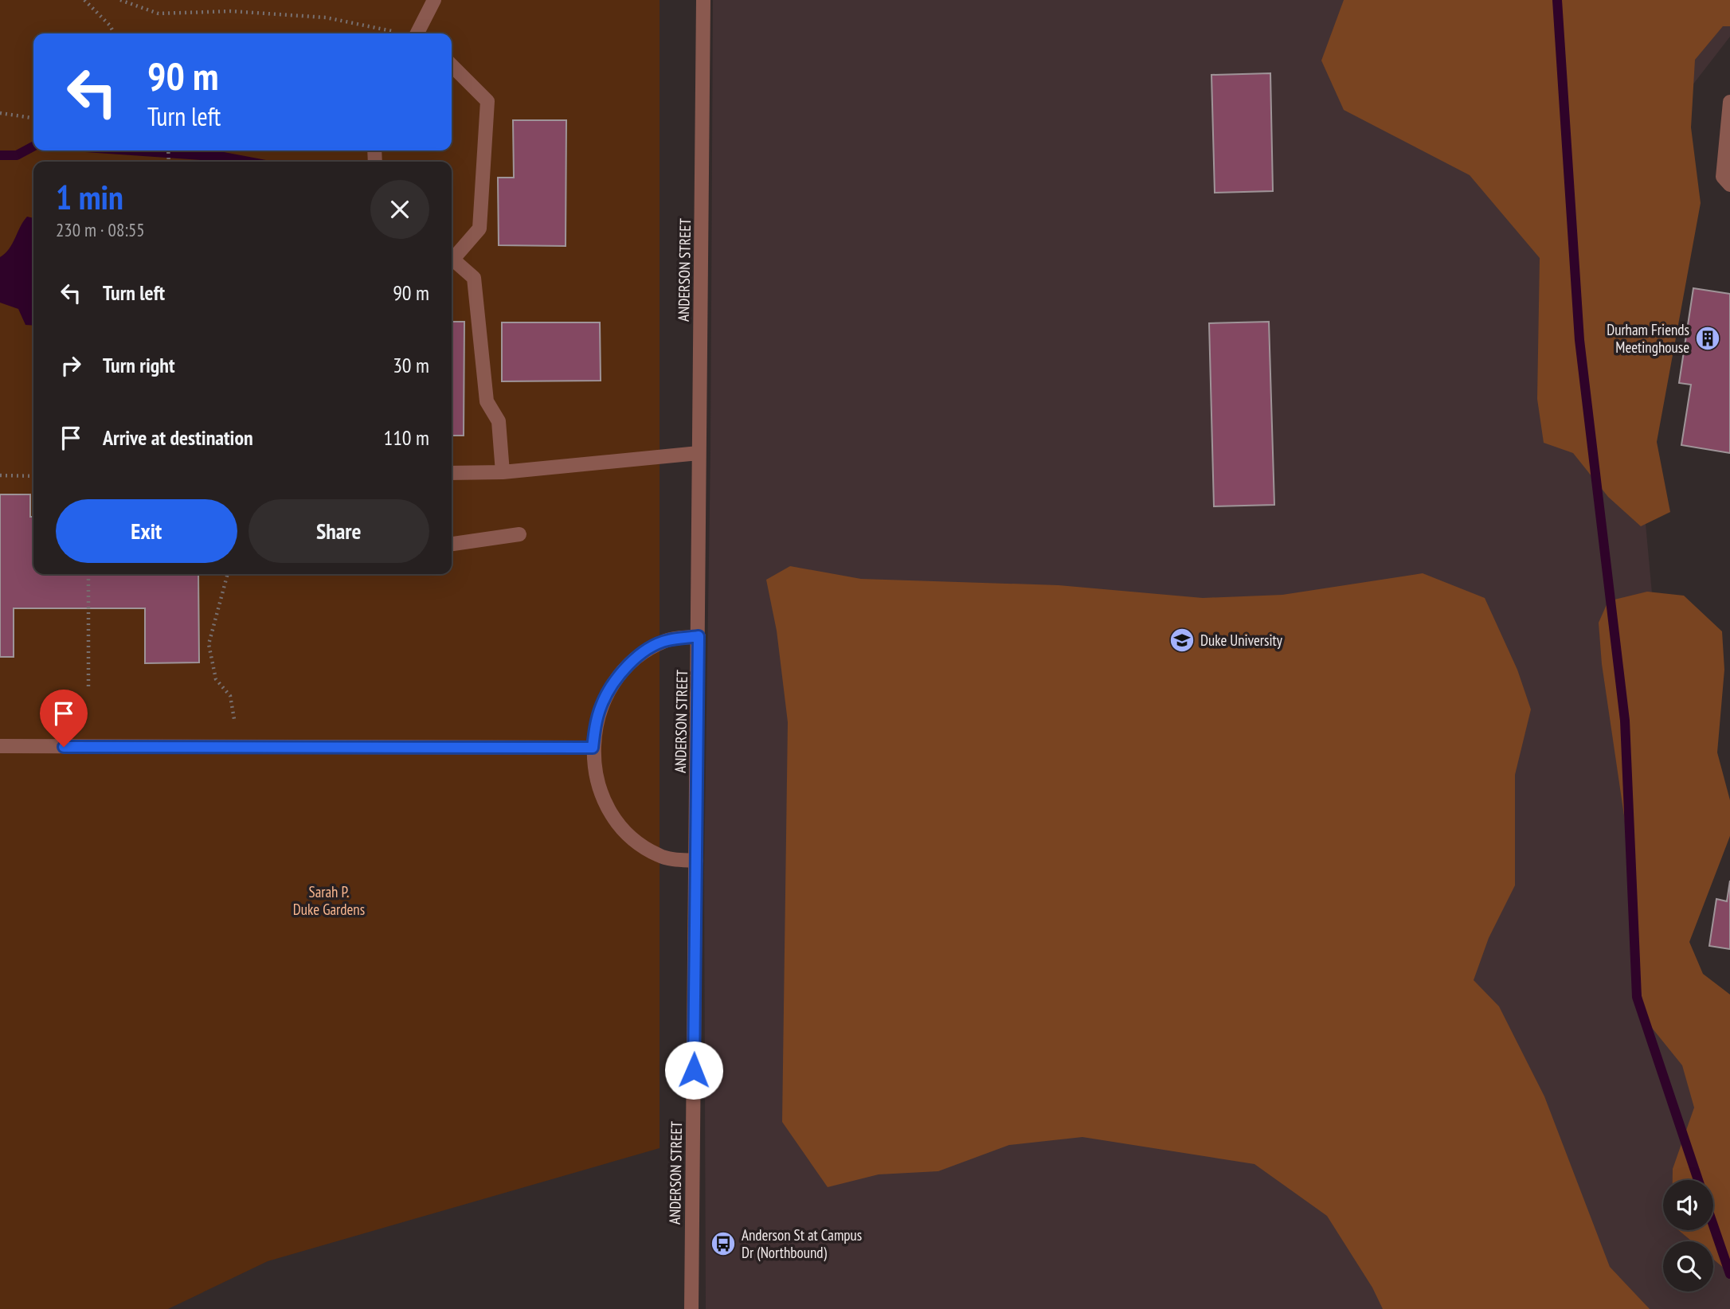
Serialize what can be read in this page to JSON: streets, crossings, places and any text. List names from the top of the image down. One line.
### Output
{"streets":{"street":["ANDERSON STREET"]},"parks":["Sarah P. Duke Gardens"],"places":{"building":["Durham Friends Meetinghouse"],"school or university":["Duke University"],"bus stop":["Anderson St at Campus Dr (Northbound)"]},"page":{"turn":["90 m","Turn left"],"heading":["1 min","230 m · 08:55"],"list":[{"name":"Turn left","value":"90 m"},{"name":"Turn right","value":"30 m"},{"name":"Arrive at destination","value":"110 m"}],"buttons":["Exit","Share"]}}
